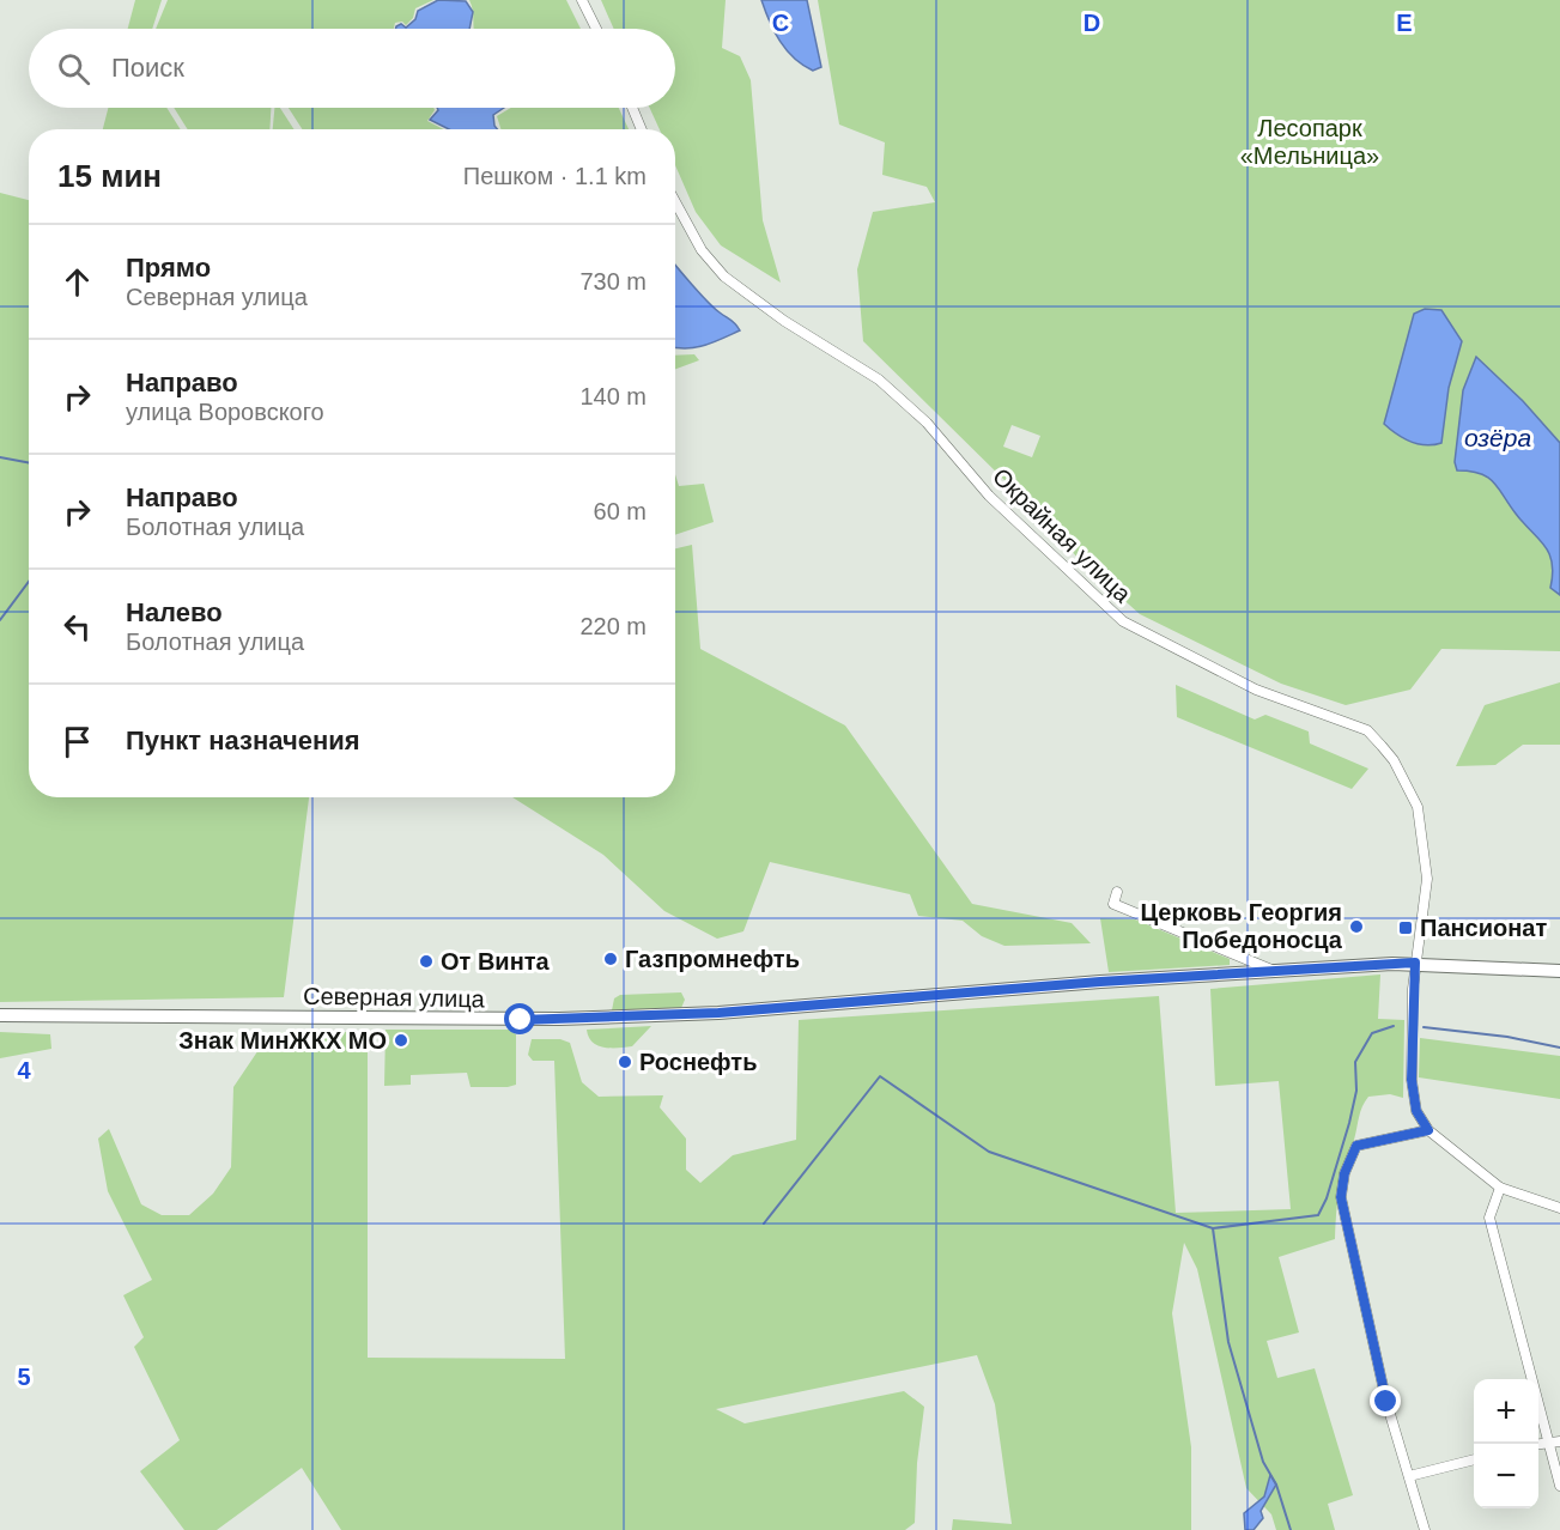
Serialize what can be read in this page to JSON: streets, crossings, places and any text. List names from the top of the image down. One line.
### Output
{"streets":{"main road":["Северная улица"],"street":["Окрайная улица"]},"crossings":[["Окрайная улица","Северная улица"]],"water":["озёра"],"parks":["Лесопарк «Мельница»"],"places":{"other":["Церковь Георгия Победоносца","Газпромнефть","От Винта","Знак МинЖКХ МО","Роснефть"],"transit":["Пансионат"]},"page":{"search":"Поиск","heading":["15 мин","Пешком · 1.1 km"],"list":[["Прямо","Северная улица","730 m"],["Направо","улица Воровского","140 m"],["Направо","Болотная улица","60 m"],["Налево","Болотная улица","220 m"],"Пункт назначения"],"map_buttons":["+","−"]},"grid":{"columns":["C","D","E"],"rows":["4","5"]}}
